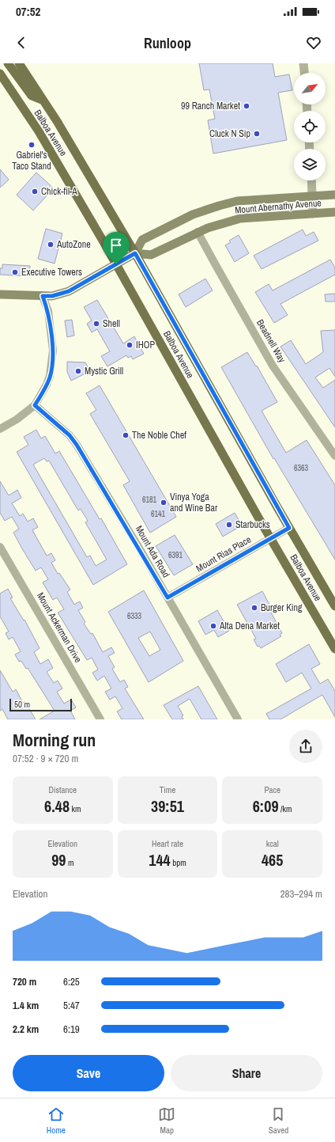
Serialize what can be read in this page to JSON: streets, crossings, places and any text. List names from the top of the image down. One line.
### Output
{"streets":{"main road":["Balboa Avenue","Mount Abernathy Avenue"],"street":["Beadnell Way","Mount Ada Road","Mount Rias Place","Mount Ackerman Drive"]},"crossings":[["Balboa Avenue","Mount Abernathy Avenue"],["Balboa Avenue","Mount Rias Place"],["Mount Abernathy Avenue","Beadnell Way"],["Mount Ada Road","Mount Rias Place"]],"places":["99 Ranch Market","Cluck N Sip","Gabriel's Taco Stand","Chick-fil-A","AutoZone","Executive Towers","Shell","IHOP","Mystic Grill","The Noble Chef","Vinya Yoga and Wine Bar","Starbucks","Burger King","Alta Dena Market"],"house_numbers":["6363","6181","6141","6391","6333"],"scale_bar":"50 m","north":"top right","page":{"status":"07:52","header":"Runloop","scale":"50 m","heading":["Morning run","07:52 · 9 × 720 m"],"stats":[["Distance","6.48 km"],["Time","39:51"],["Pace","6:09 /km"],["Elevation","99 m"],["Heart rate","144 bpm"],["kcal","465"]],"chart":["Elevation","283–294 m"],"list":[{"name":"720 m","note":"6:25"},{"name":"1.4 km","note":"5:47"},{"name":"2.2 km","note":"6:19"}],"buttons":["Save","Share"],"tabs":["Home","Map","Saved"]}}
